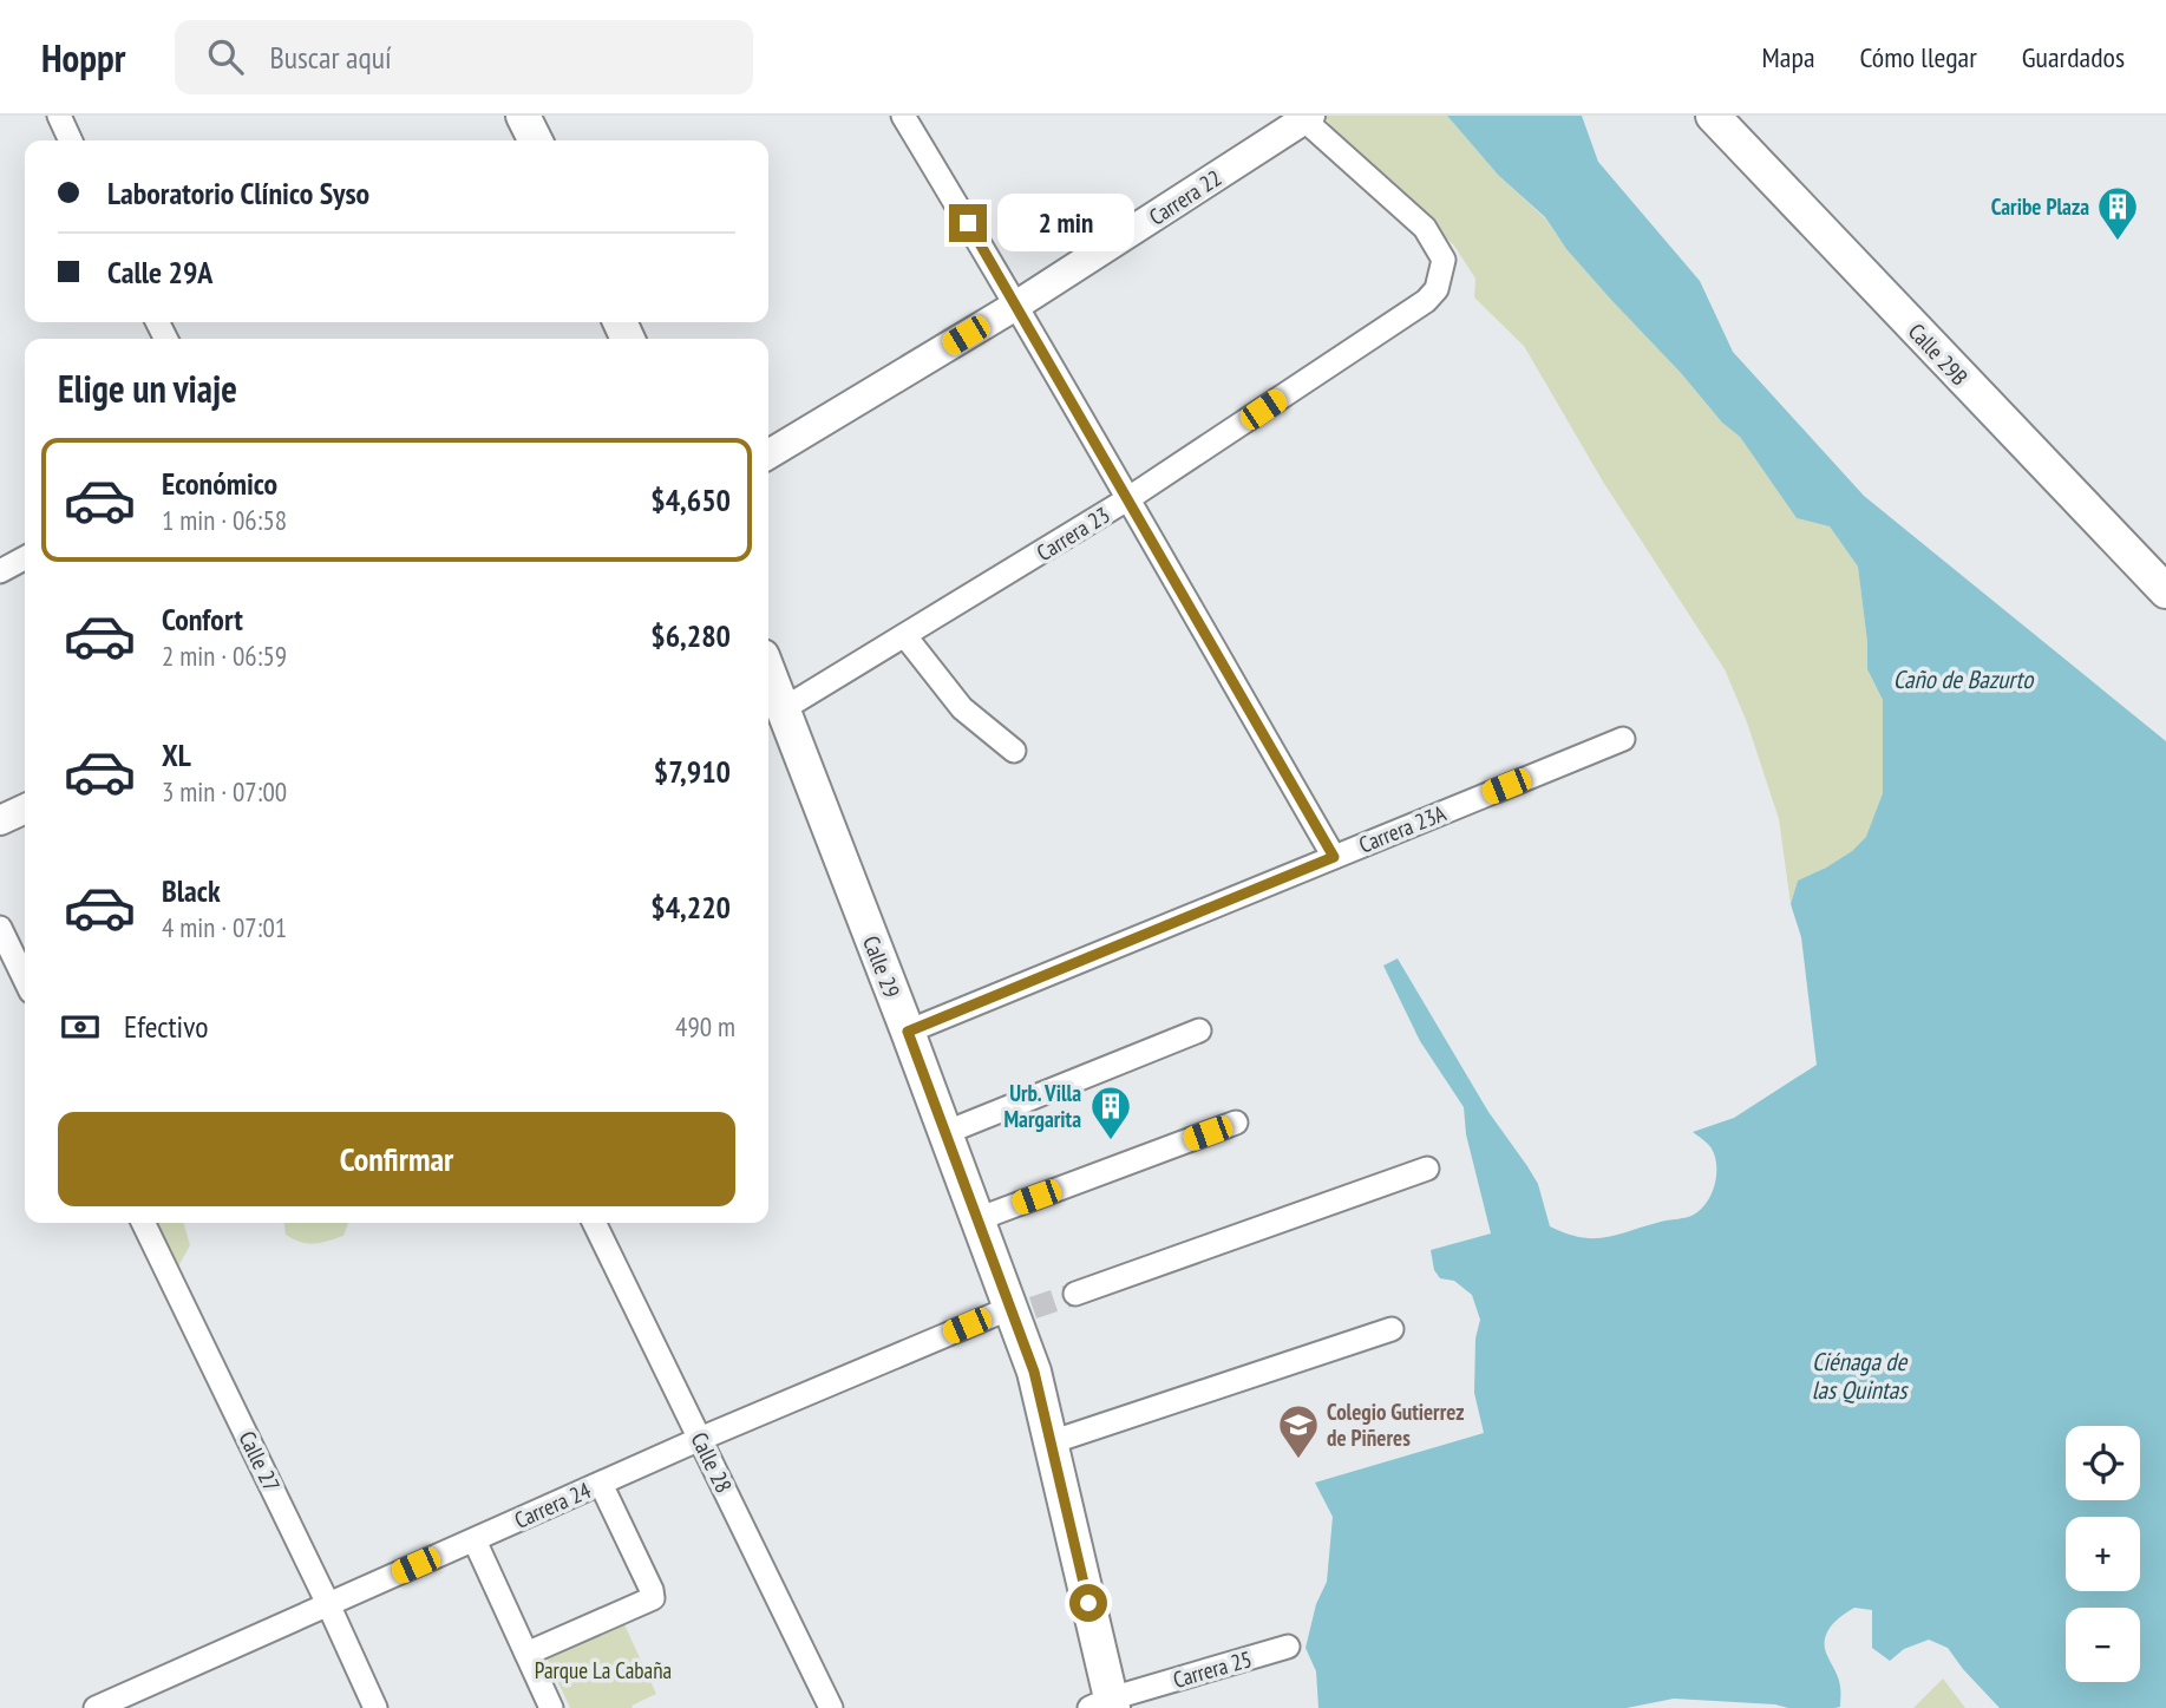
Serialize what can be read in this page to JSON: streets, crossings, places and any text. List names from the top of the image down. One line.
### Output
{"streets":{"main road":["Calle 29B","Calle 29"],"street":["Carrera 22","Carrera 23","Carrera 23A","Calle 27","Calle 28","Carrera 24","Carrera 25"]},"crossings":[["Carrera 22","Carrera 23"],["Carrera 23","Calle 29"],["Carrera 23A","Calle 29"],["Calle 29","Carrera 24"],["Calle 29","Carrera 25"],["Calle 27","Carrera 24"],["Calle 28","Carrera 24"]],"water":["Caño de Bazurto","Ciénaga de las Quintas"],"parks":["Parque La Cabaña"],"places":{"building":["Caribe Plaza","Urb. Villa Margarita"],"school or university":["Colegio Gutierrez de Piñeres"]},"page":{"header":"Hoppr","search":"Buscar aquí","nav":["Mapa","Cómo llegar","Guardados"],"banner":["Laboratorio Clínico Syso","Calle 29A"],"bubble":"2 min","heading":"Elige un viaje","list":[{"name":"Económico","note":"1 min · 06:58","value":"$4,650"},{"name":"Confort","note":"2 min · 06:59","value":"$6,280"},{"name":"XL","note":"3 min · 07:00","value":"$7,910"},{"name":"Black","note":"4 min · 07:01","value":"$4,220"}],"pay":["Efectivo","490 m"],"buttons":"Confirmar","map_buttons":["+","−"]}}
